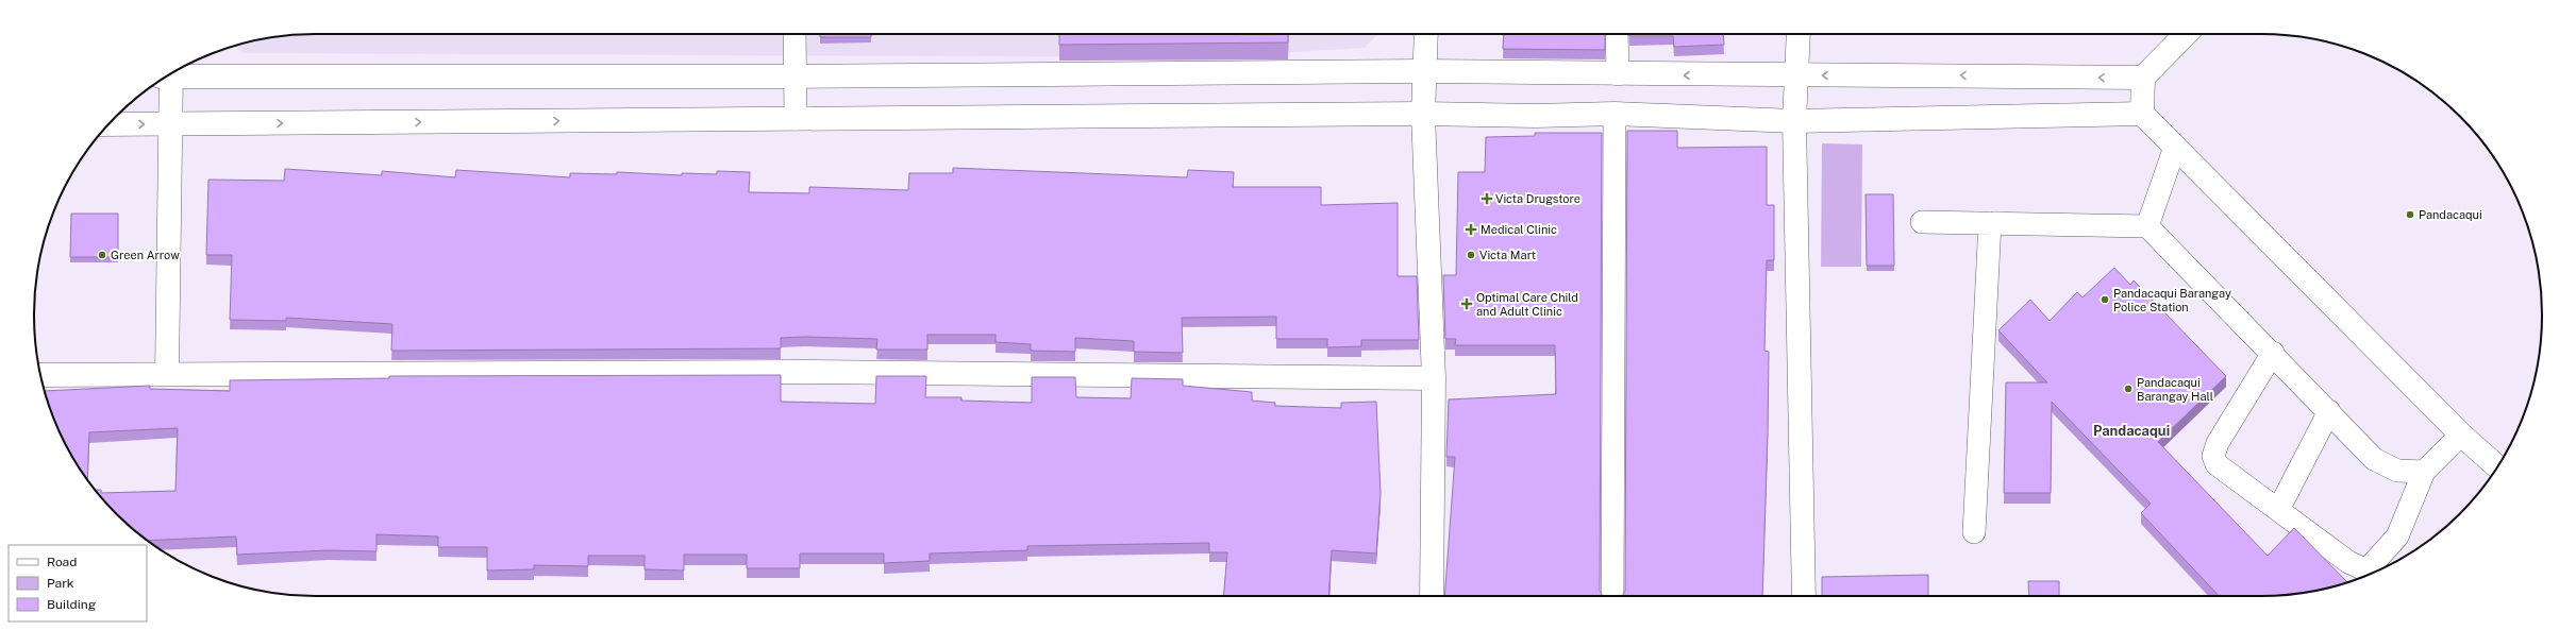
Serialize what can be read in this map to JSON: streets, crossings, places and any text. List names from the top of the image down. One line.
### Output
{"districts":["Pandacaqui"],"places":{"health":["Victa Drugstore","Medical Clinic","Optimal Care Child and Adult Clinic"],"other":["Pandacaqui","Green Arrow","Victa Mart","Pandacaqui Barangay Police Station","Pandacaqui Barangay Hall"]},"legend":["Road","Park","Building"]}
